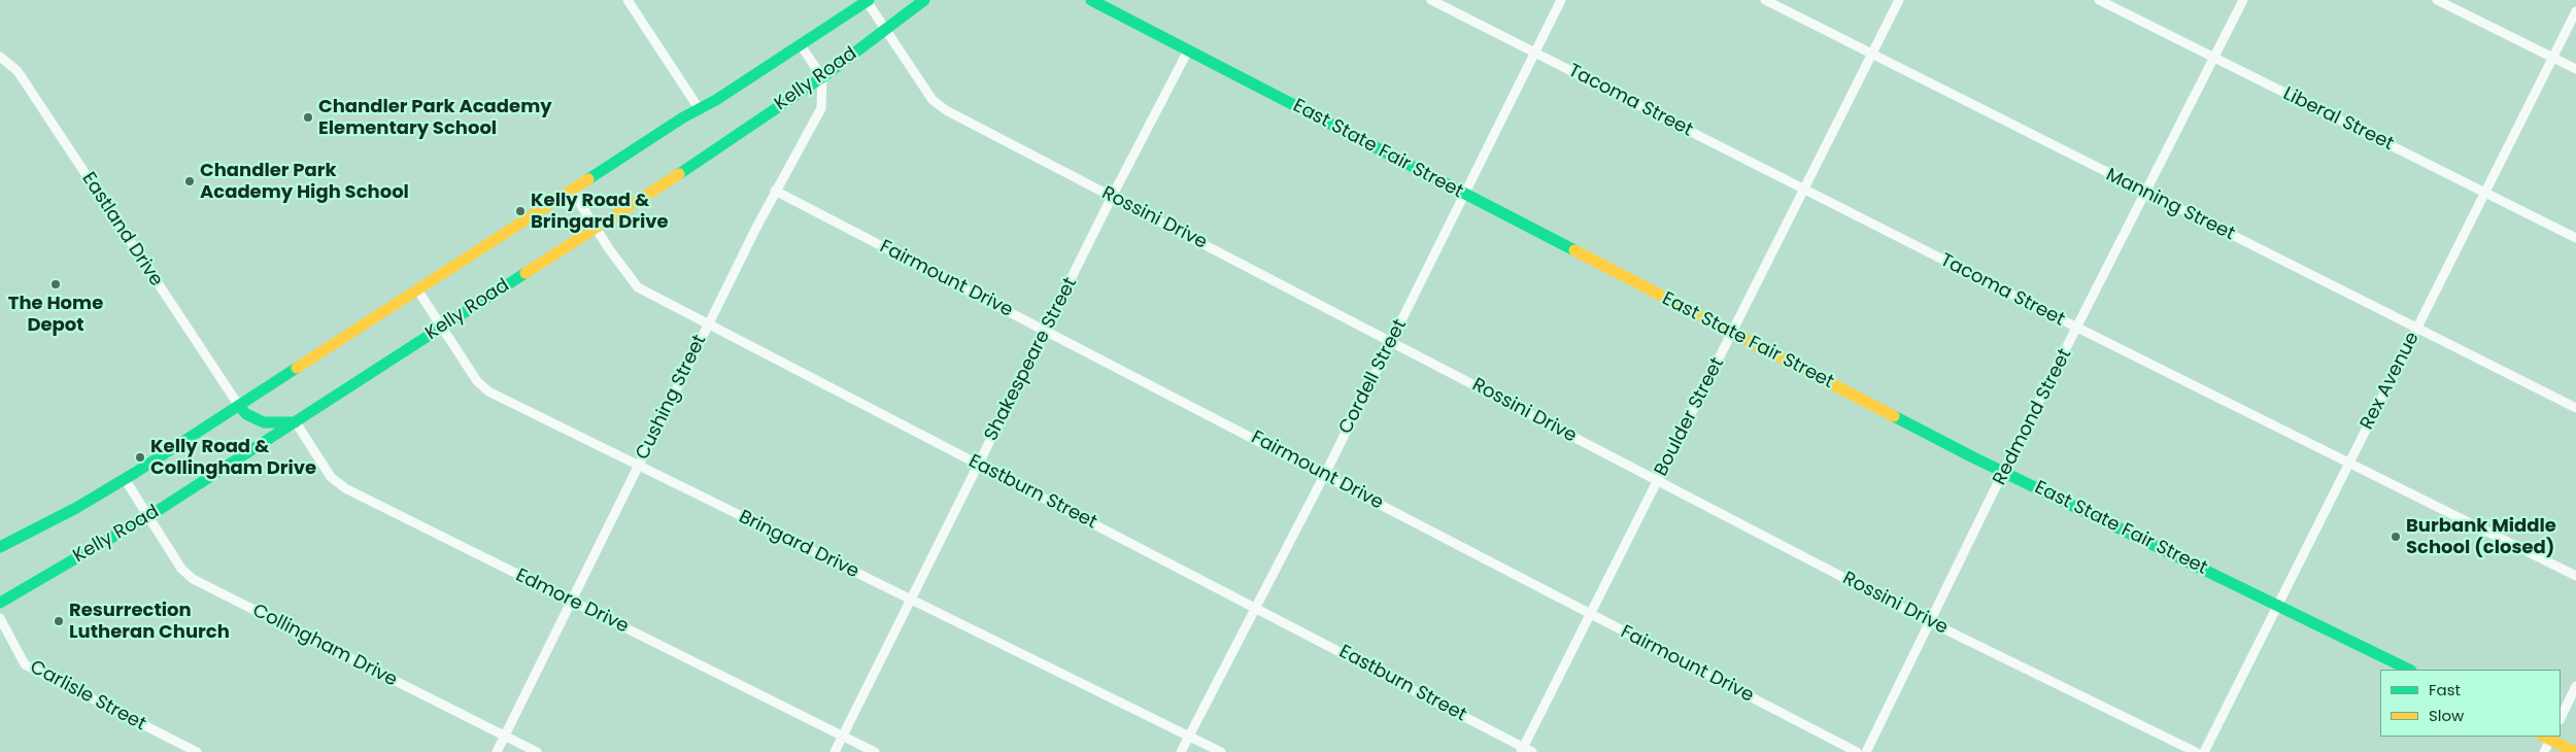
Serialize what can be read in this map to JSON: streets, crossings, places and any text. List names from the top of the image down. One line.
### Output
{"streets":{"street":["Kelly Road","Tacoma Street","Liberal Street","East State Fair Street","Manning Street","Rossini Drive","Eastland Drive","Fairmount Drive","Shakespeare Street","Cordell Street","Rex Avenue","Cushing Street","Boulder Street","Redmond Street","Eastburn Street","Bringard Drive","Edmore Drive","Collingham Drive","Carlisle Street"]},"crossings":[["Kelly Road","Rossini Drive"],["Kelly Road","Eastland Drive"],["Kelly Road","Cushing Street"],["Kelly Road","Eastburn Street"],["Kelly Road","Bringard Drive"],["Kelly Road","Edmore Drive"],["Kelly Road","Collingham Drive"],["Tacoma Street","Cordell Street"],["Tacoma Street","Rex Avenue"],["Tacoma Street","Boulder Street"],["Tacoma Street","Redmond Street"],["Liberal Street","Rex Avenue"],["Liberal Street","Redmond Street"],["East State Fair Street","Shakespeare Street"],["East State Fair Street","Cordell Street"],["East State Fair Street","Rex Avenue"],["East State Fair Street","Boulder Street"],["East State Fair Street","Redmond Street"],["Manning Street","Rex Avenue"],["Manning Street","Boulder Street"],["Manning Street","Redmond Street"],["Rossini Drive","Shakespeare Street"],["Rossini Drive","Cordell Street"],["Rossini Drive","Boulder Street"],["Rossini Drive","Redmond Street"],["Fairmount Drive","Shakespeare Street"],["Fairmount Drive","Cordell Street"],["Fairmount Drive","Cushing Street"],["Fairmount Drive","Boulder Street"],["Shakespeare Street","Eastburn Street"],["Shakespeare Street","Bringard Drive"],["Shakespeare Street","Edmore Drive"],["Cordell Street","Eastburn Street"],["Cordell Street","Bringard Drive"],["Cushing Street","Eastburn Street"],["Cushing Street","Bringard Drive"],["Cushing Street","Edmore Drive"],["Cushing Street","Collingham Drive"],["Boulder Street","Eastburn Street"]],"places":["Chandler Park Academy Elementary School","Chandler Park Academy High School","Kelly Road & Bringard Drive","The Home Depot","Kelly Road & Collingham Drive","Burbank Middle School (closed)","Resurrection Lutheran Church"],"legend":["Fast","Slow"]}
